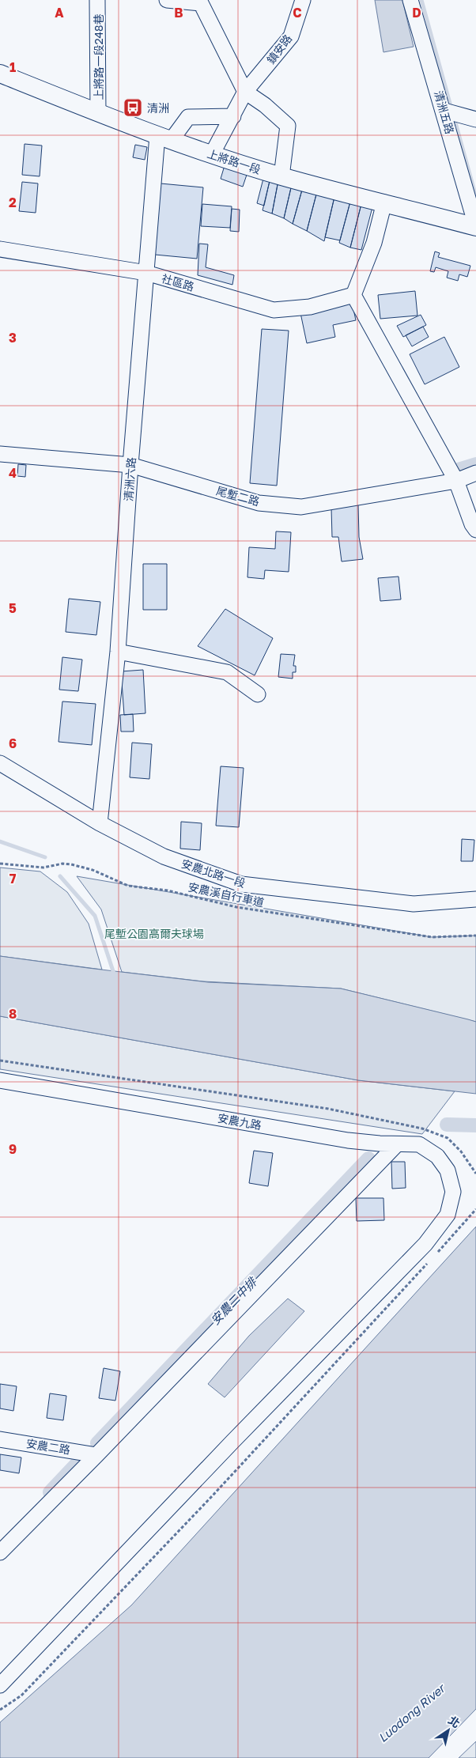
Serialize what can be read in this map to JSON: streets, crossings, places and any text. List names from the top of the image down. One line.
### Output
{"streets":{"main road":["上將路一段"],"street":["鎮安路","上將路一段248巷","清洲五路","社區路","清洲六路","尾塹二路","安農北路一段","安農九路","安農二路"],"path":["安農溪自行車道"]},"crossings":[["鎮安路","上將路一段"],["上將路一段248巷","上將路一段"],["清洲五路","上將路一段"],["上將路一段","清洲六路"],["社區路","清洲六路"],["清洲六路","尾塹二路"],["清洲六路","安農北路一段"]],"water":["安農二中排","Luodong River"],"parks":["尾塹公園高爾夫球場"],"places":{"bus stop":["清洲"]},"north":"top right","grid":{"columns":["A","B","C","D"],"rows":["1","2","3","4","5","6","7","8","9"]}}
